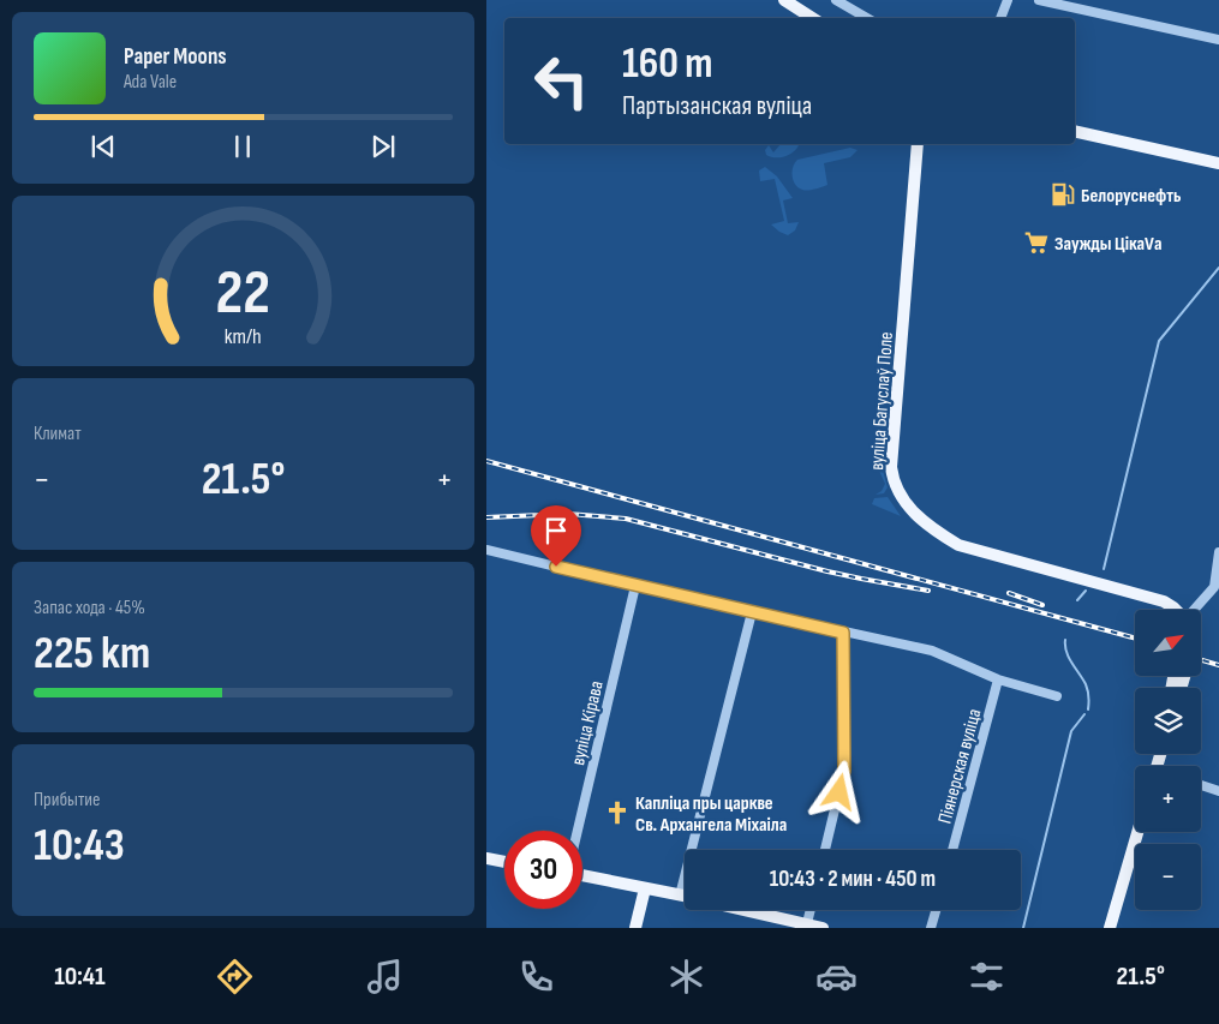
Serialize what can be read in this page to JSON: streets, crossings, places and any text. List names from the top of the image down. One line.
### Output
{"streets":{"main road":["вуліца Багуслаў Поле"],"street":["вуліца Кірава","Піянерская вуліца"]},"places":{"fuel station":["Белоруснефть"],"supermarket":["Заужды ЦікаVа"],"church":["Капліца пры царкве Св. Архангела Міхаіла"]},"north":"top right","page":{"turn":["160 m","Партызанская вуліца"],"song":["Paper Moons","Ada Vale"],"tile":["Климат",["Запас хода · 45%","225 km"],["Прибытие","10:43"]],"heat":["−","21.5°","+"],"map_buttons":["+","−"],"limit":"30","trip":"10:43 · 2 мин · 450 m","tabs":["10:41","21.5°"],"gauge":["22","km/h"]}}
